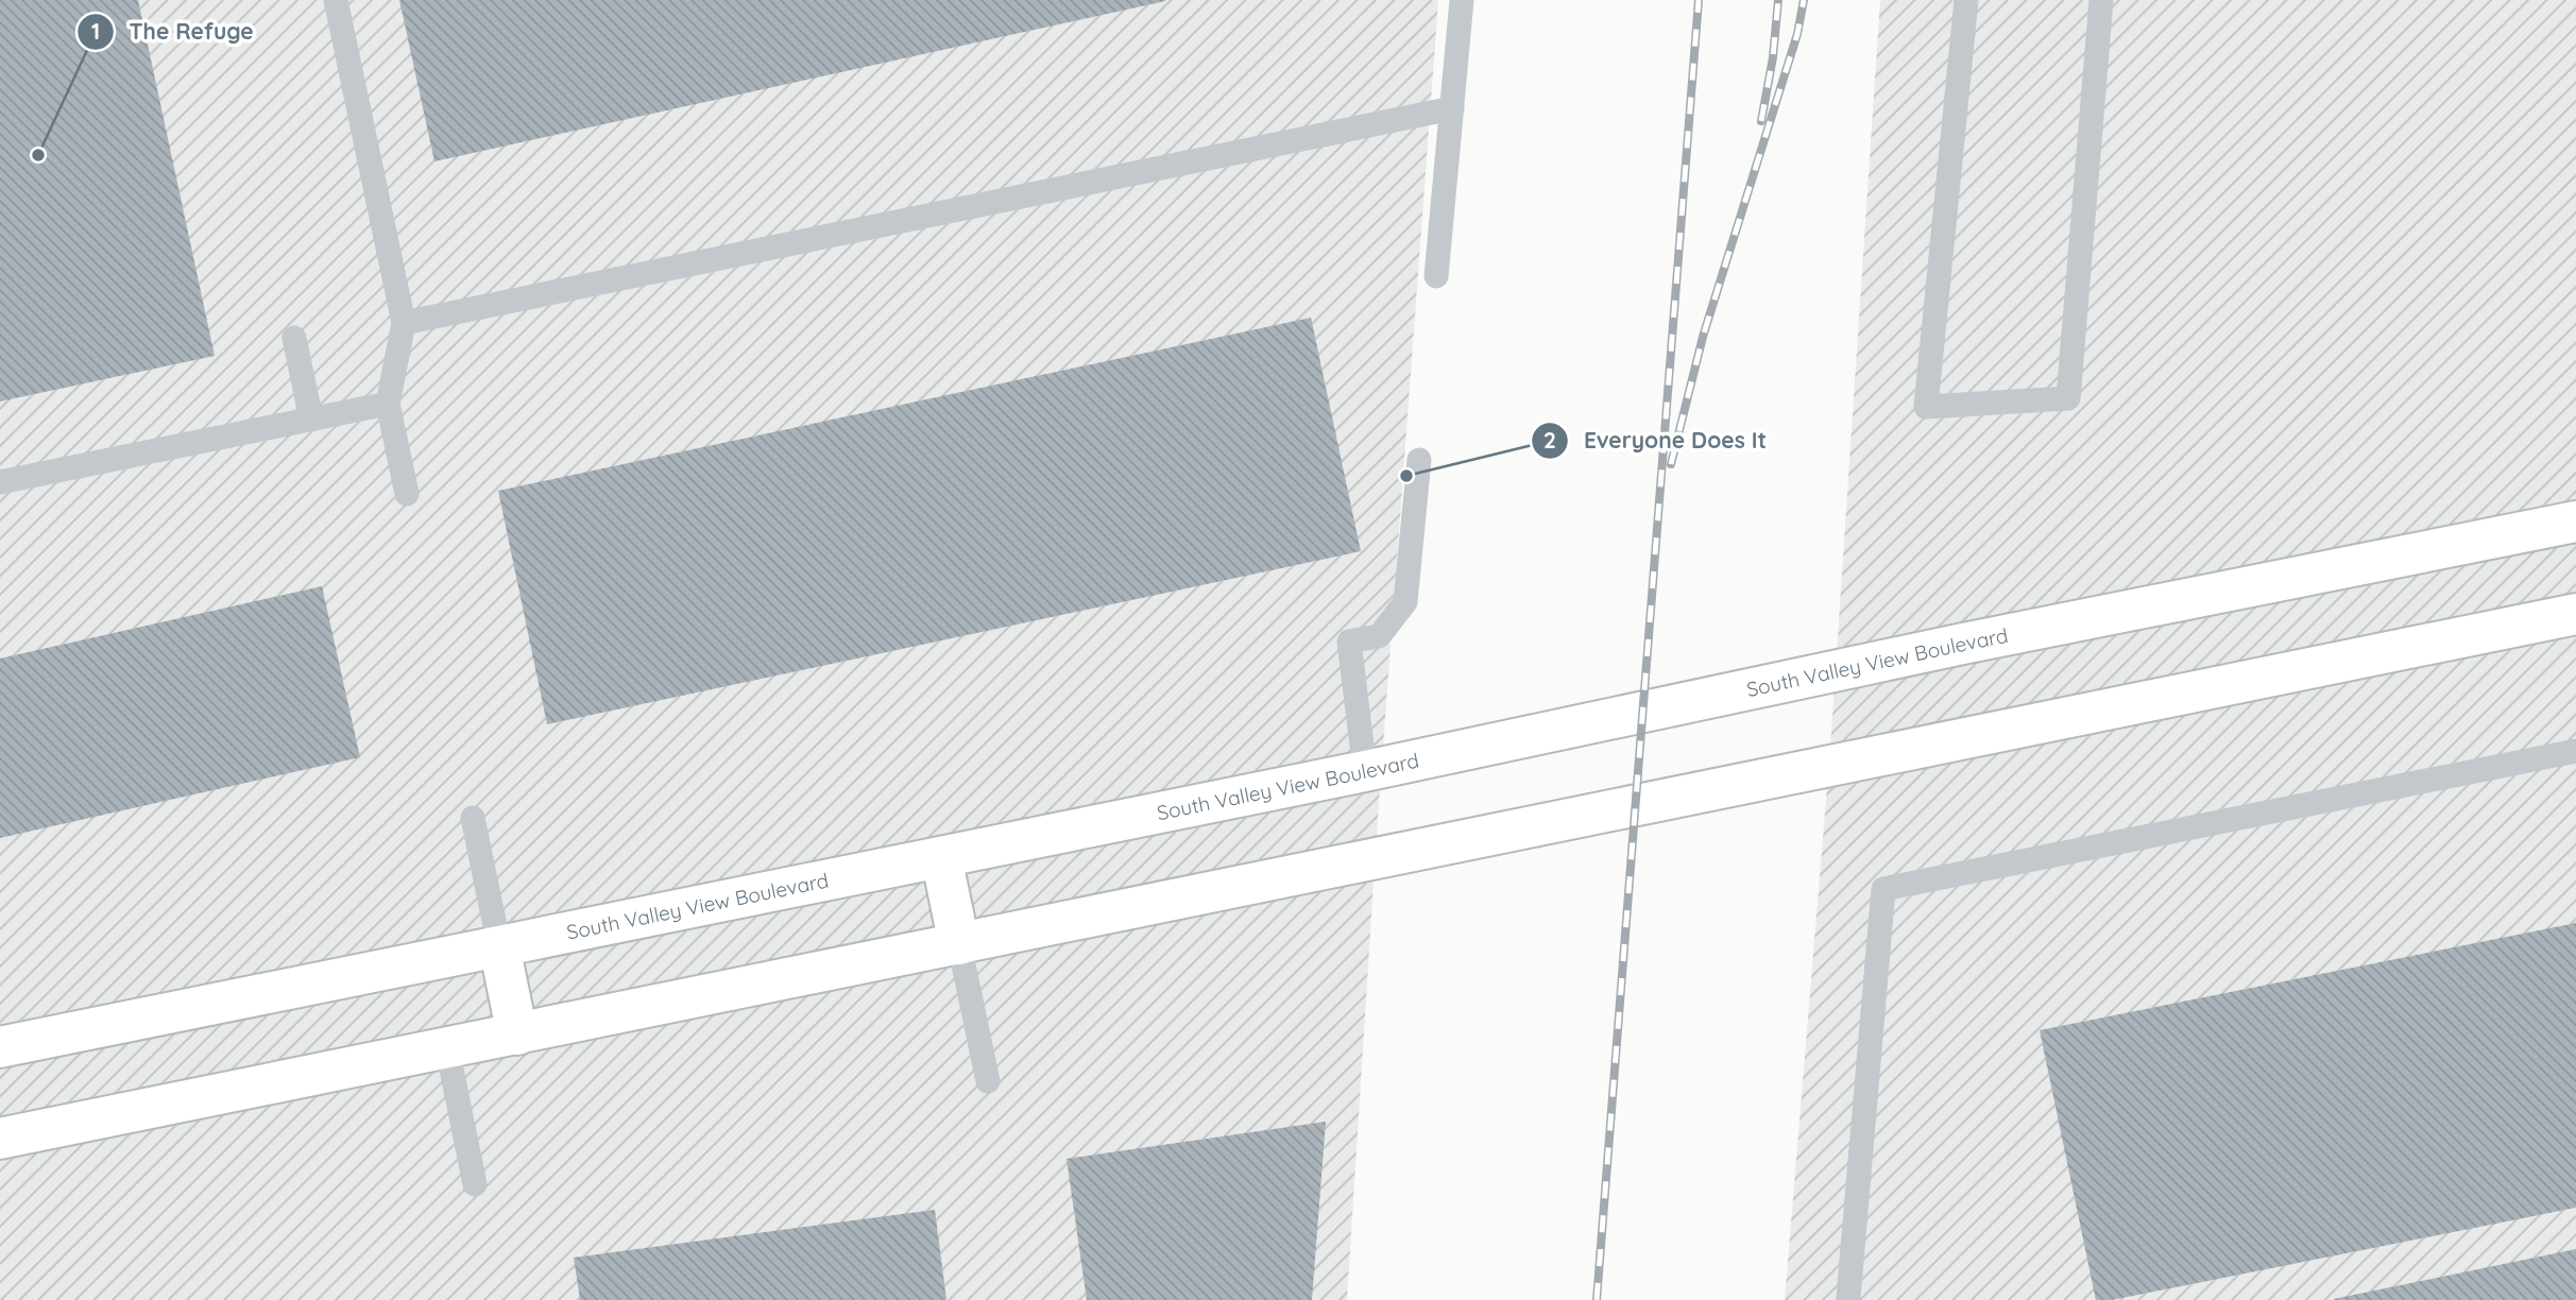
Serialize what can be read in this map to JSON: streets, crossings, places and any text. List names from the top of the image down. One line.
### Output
{"streets":{"main road":["South Valley View Boulevard"]},"places":["The Refuge","Everyone Does It"]}
